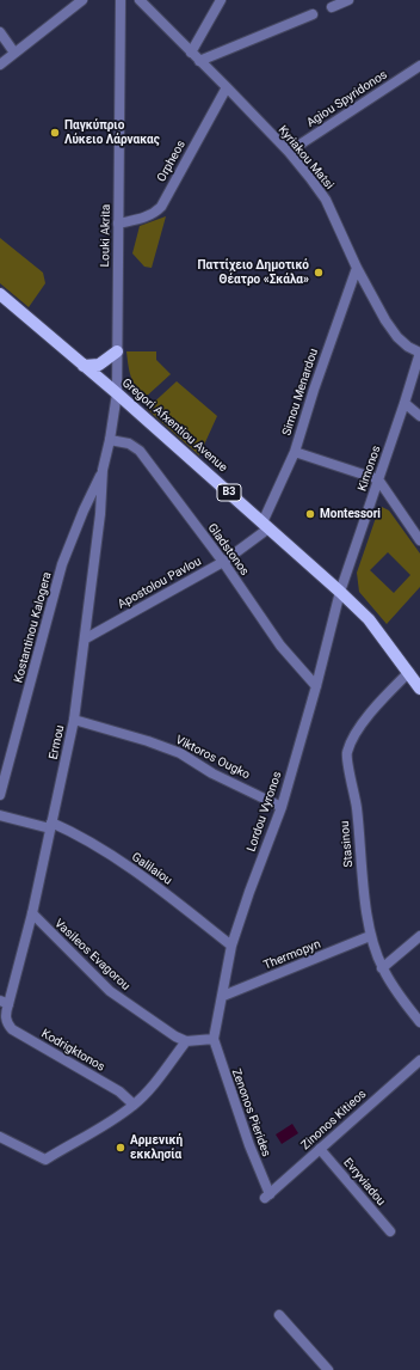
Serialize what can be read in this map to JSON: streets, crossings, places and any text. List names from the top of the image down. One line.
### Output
{"streets":{"main road":["Gregori Afxentiou Avenue","B3"],"street":["Agiou Spyridonos","Kyriakou Matsi","Orpheos","Louki Akrita","Simou Menardou","Kimonos","Gladstonos","Apostolou Pavlou","Kostantinou Kalogera","Ermou","Viktoros Ougko","Lordou Vyronos","Stasinou","Galilaiou","Vasileos Evagorou","Thermopyn","Kodrigktonos","Zenonos Pierides","Zinonos Kitieos","Evryviadou"]},"crossings":[["Agiou Spyridonos","Kyriakou Matsi"],["Kyriakou Matsi","Orpheos"],["Kyriakou Matsi","Simou Menardou"],["Kyriakou Matsi","Kimonos"],["Orpheos","Louki Akrita"],["Louki Akrita","Gregori Afxentiou Avenue"],["Louki Akrita","Gladstonos"],["Louki Akrita","Kostantinou Kalogera"],["Louki Akrita","Ermou"],["Simou Menardou","Gregori Afxentiou Avenue"],["Simou Menardou","Apostolou Pavlou"],["Gregori Afxentiou Avenue","Kimonos"],["Gregori Afxentiou Avenue","Apostolou Pavlou"],["Gregori Afxentiou Avenue","Lordou Vyronos"],["Gregori Afxentiou Avenue","Stasinou"],["Kimonos","Lordou Vyronos"],["Gladstonos","Apostolou Pavlou"],["Gladstonos","Lordou Vyronos"],["Apostolou Pavlou","Ermou"],["Kostantinou Kalogera","Ermou"],["Ermou","Viktoros Ougko"],["Ermou","Galilaiou"],["Ermou","Vasileos Evagorou"],["Ermou","Kodrigktonos"],["Viktoros Ougko","Lordou Vyronos"],["Lordou Vyronos","Galilaiou"],["Lordou Vyronos","Thermopyn"],["Lordou Vyronos","Zenonos Pierides"],["Stasinou","Thermopyn"],["Zenonos Pierides","Zinonos Kitieos"],["Zinonos Kitieos","Evryviadou"]],"places":["Παγκύπριο Λύκειο Λάρνακας","Παττίχειο Δημοτικό Θέατρο «Σκάλα»","Montessori","Αρμενική εκκλησία"]}
